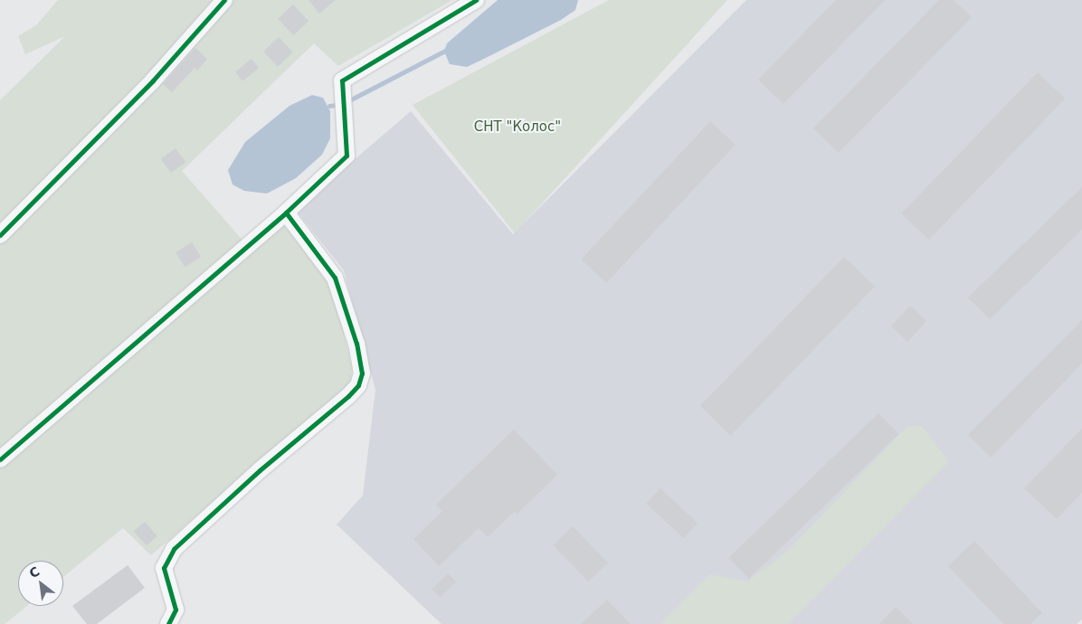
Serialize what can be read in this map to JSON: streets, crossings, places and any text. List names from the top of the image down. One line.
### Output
{"parks":["СНТ \"Колос\""],"north":"top left"}
